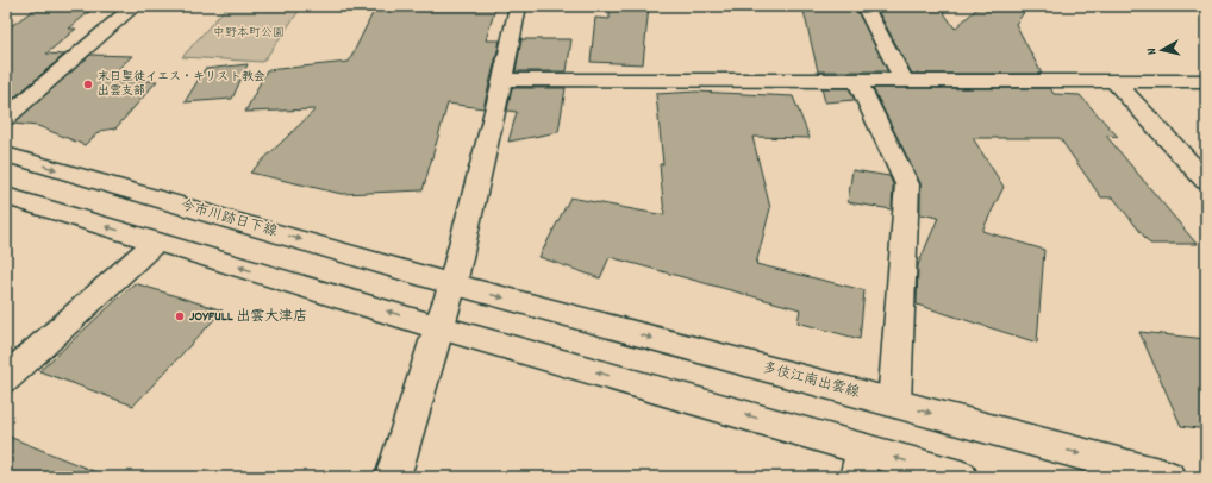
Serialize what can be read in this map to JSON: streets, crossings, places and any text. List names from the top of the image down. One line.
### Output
{"streets":{"street":["今市川跡日下線","多伎江南出雲線"]},"crossings":[["今市川跡日下線","多伎江南出雲線"]],"parks":["中野本町公園"],"places":["末日聖徒イエス・キリスト教会 出雲支部","JOYFULL 出雲大津店"],"north":"left"}
